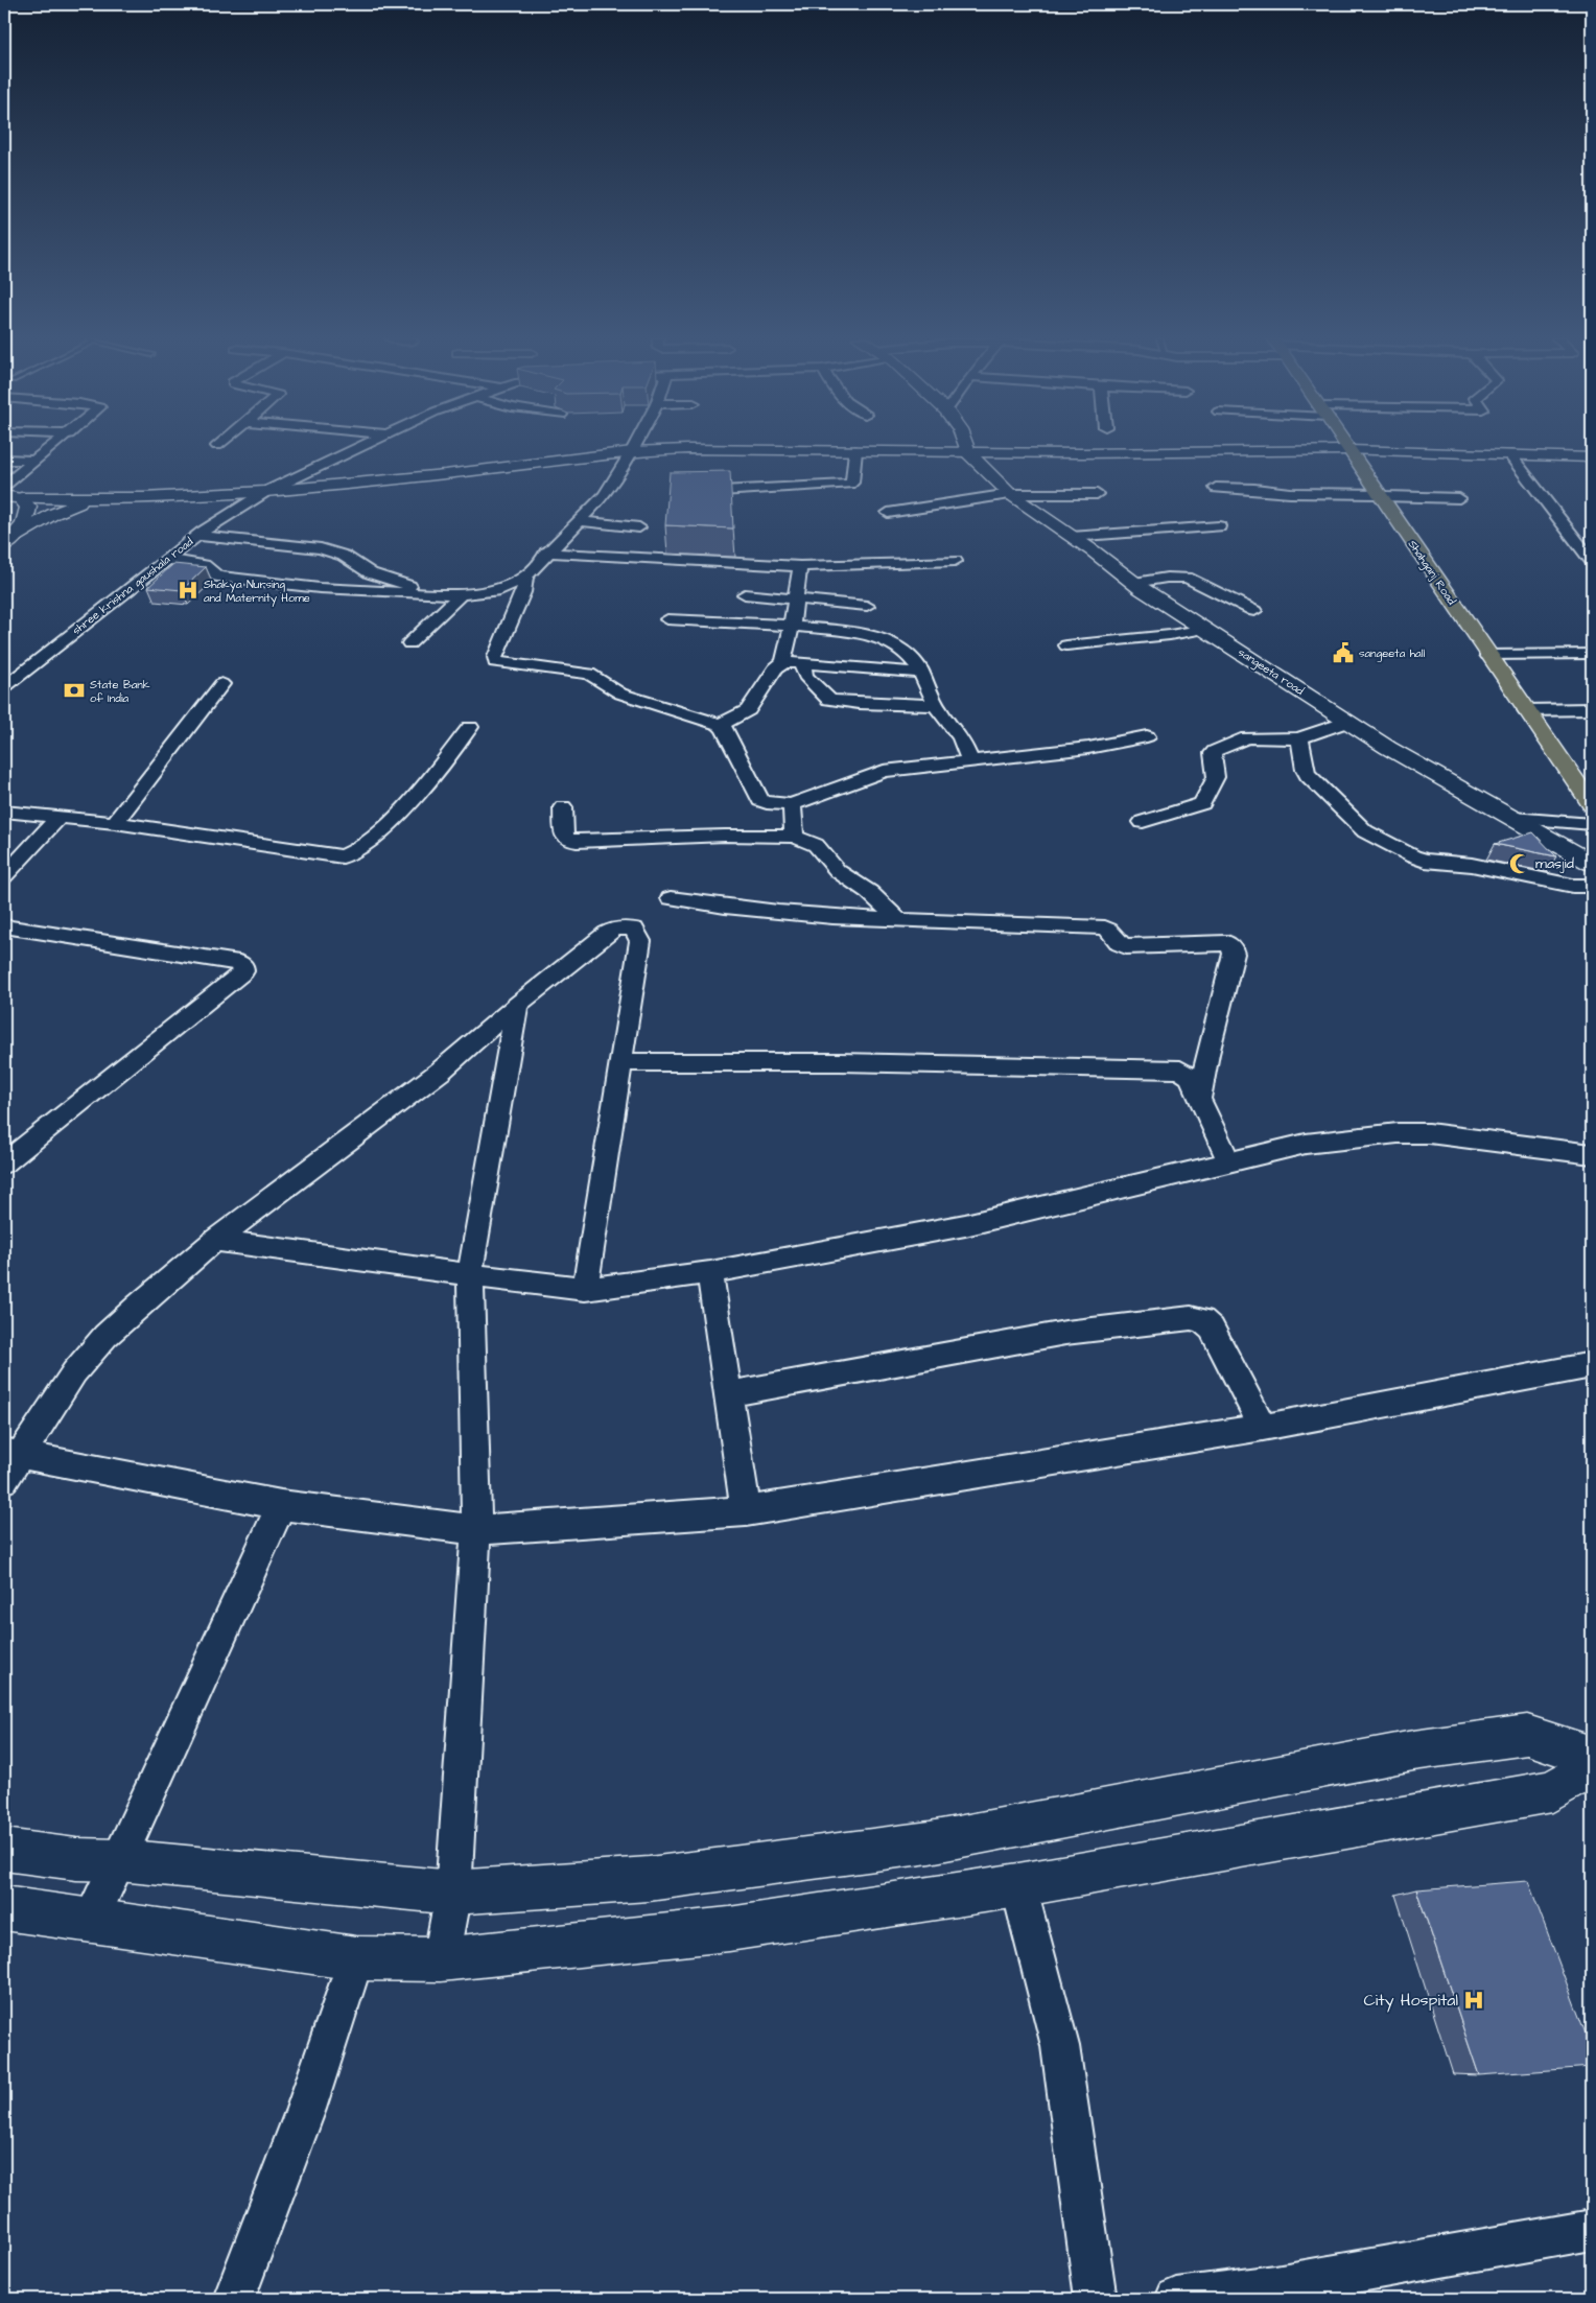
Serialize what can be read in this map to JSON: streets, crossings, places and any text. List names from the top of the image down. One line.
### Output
{"streets":{"main road":["Shahganj Road"],"street":["shree krishna gaushala road","sangeeta road"]},"places":{"hospital":["Shakya Nursing and Maternity Home","City Hospital"],"public building":["sangeeta hall"],"bank":["State Bank of India"],"mosque":["masjid"]}}
